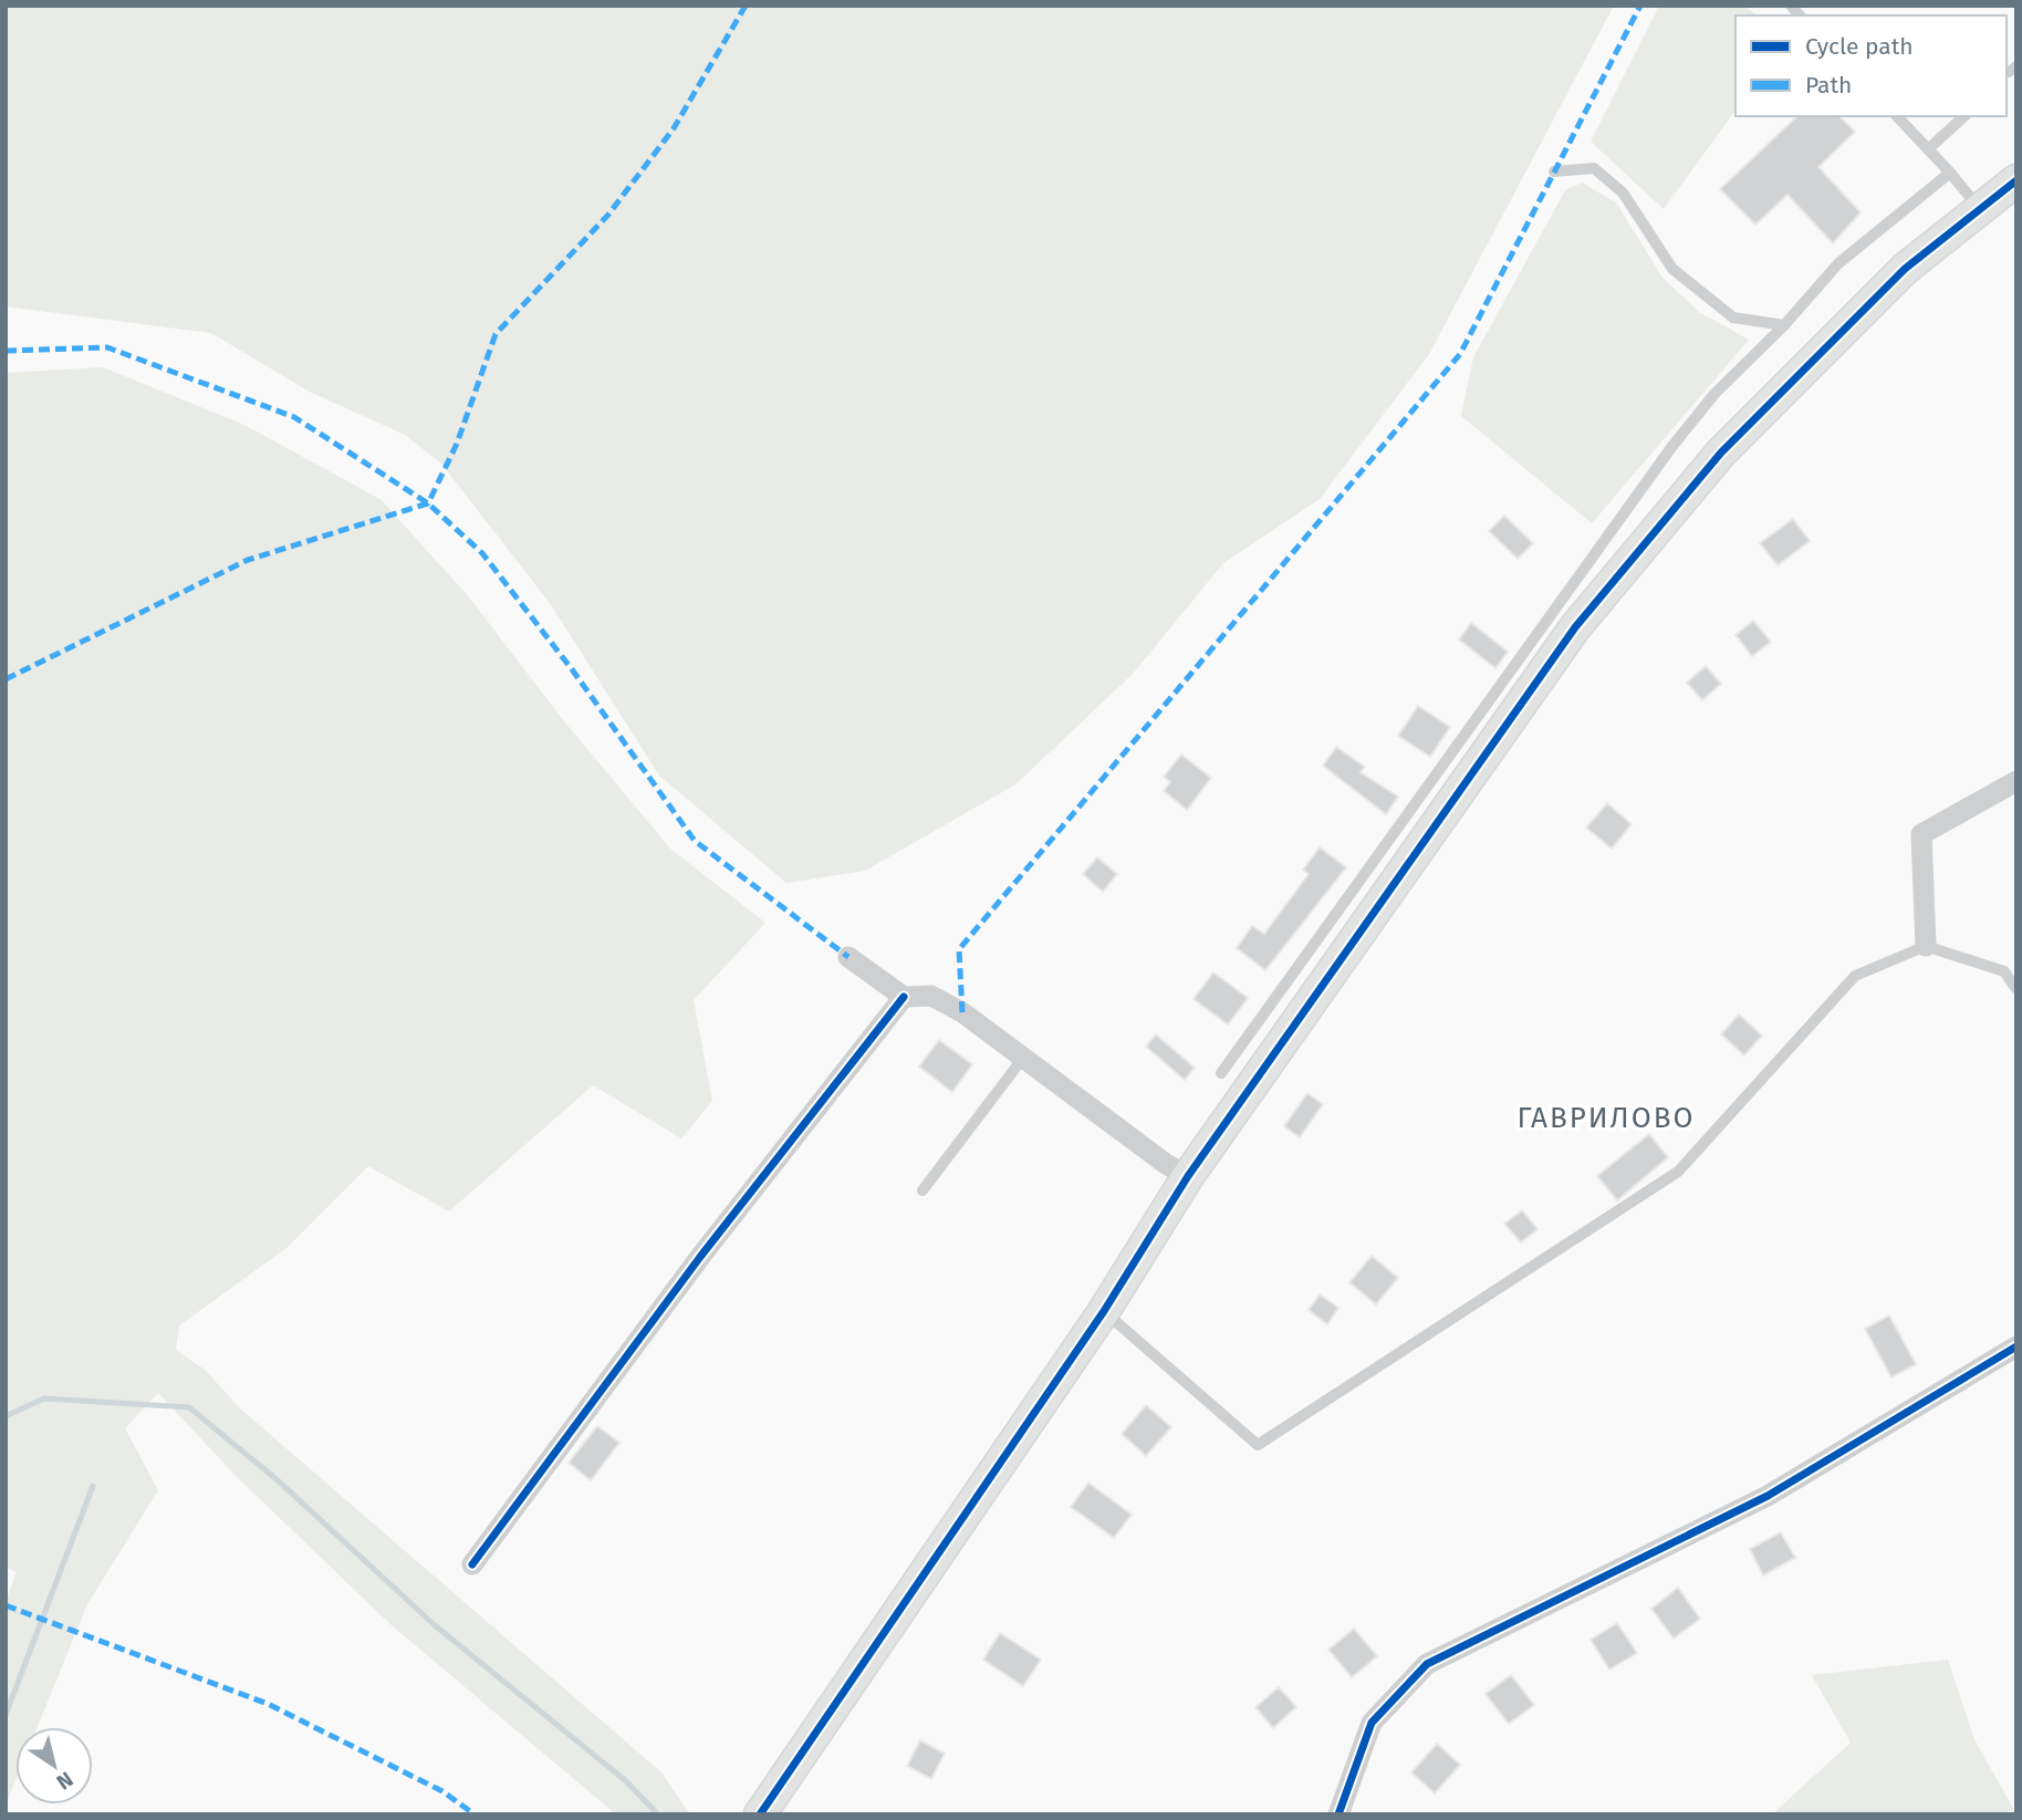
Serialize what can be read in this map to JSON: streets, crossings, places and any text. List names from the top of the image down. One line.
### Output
{"districts":["ГАВРИЛОВО"],"legend":["Cycle path","Path"],"north":"bottom right"}
